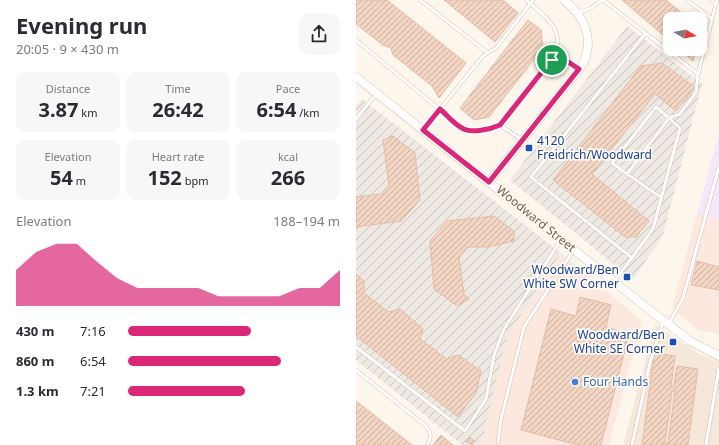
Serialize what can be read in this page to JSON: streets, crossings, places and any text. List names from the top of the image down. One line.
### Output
{"streets":{"street":["Woodward Street"]},"places":{"transit":["4120 Freidrich/Woodward","Woodward/Ben White SW Corner","Woodward/Ben White SE Corner"],"other":["Four Hands"]},"north":"right","page":{"heading":["Evening run","20:05 · 9 × 430 m"],"stats":[["Distance","3.87 km"],["Time","26:42"],["Pace","6:54 /km"],["Elevation","54 m"],["Heart rate","152 bpm"],["kcal","266"]],"chart":["Elevation","188–194 m"],"list":[{"name":"430 m","note":"7:16"},{"name":"860 m","note":"6:54"},{"name":"1.3 km","note":"7:21"}]}}
